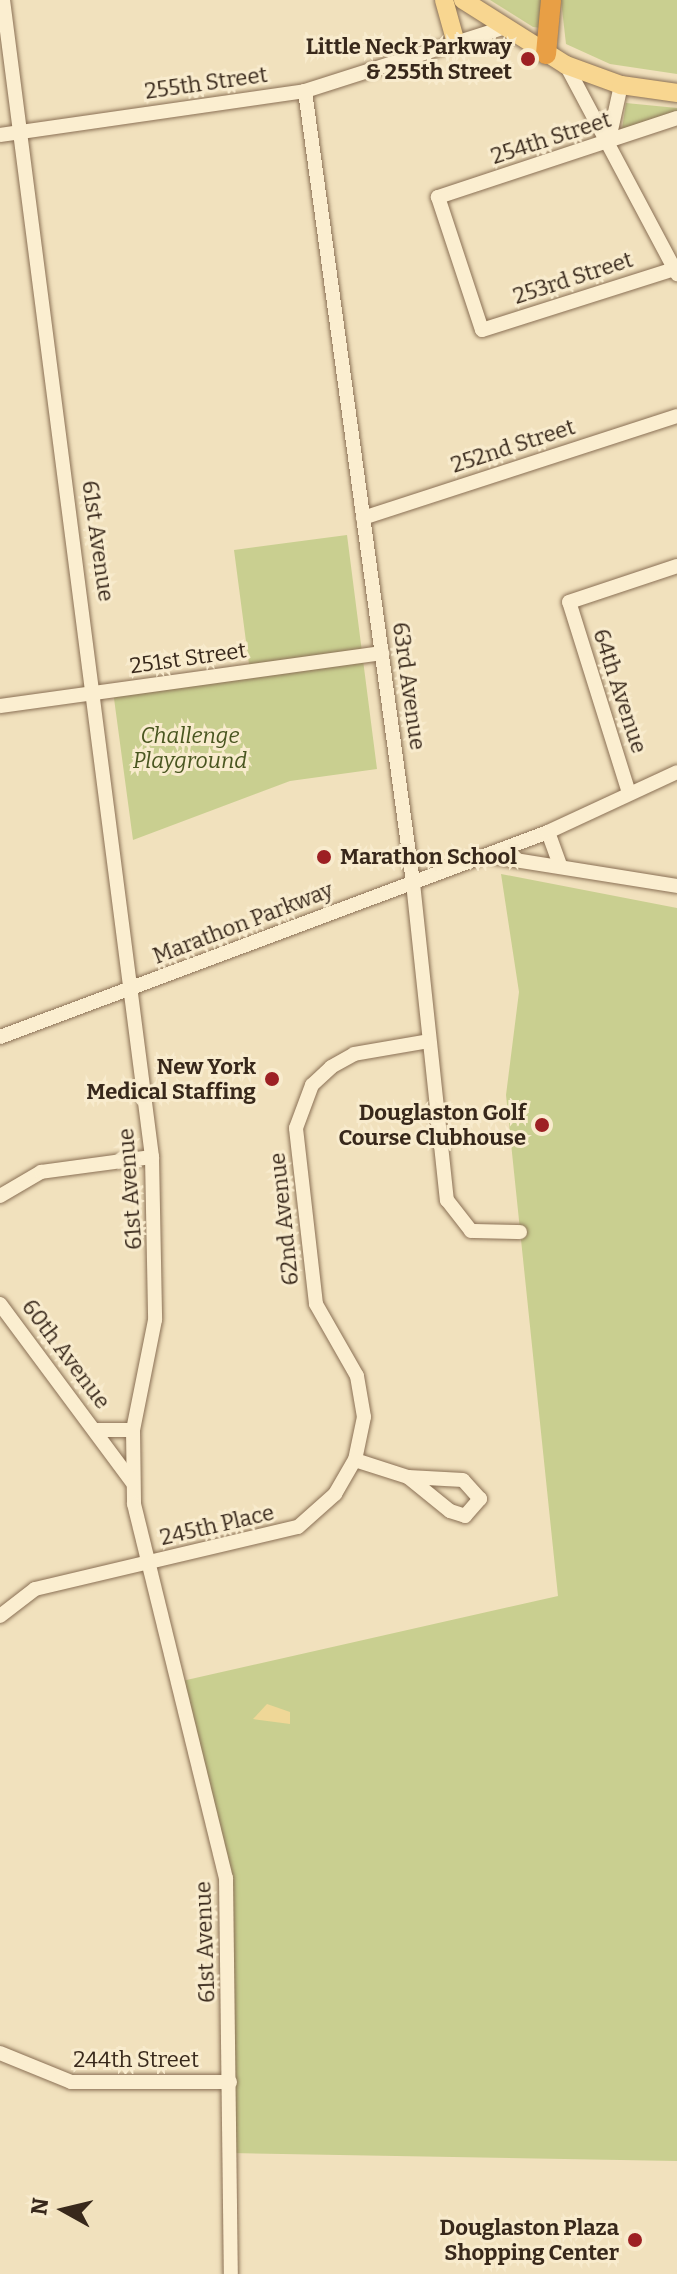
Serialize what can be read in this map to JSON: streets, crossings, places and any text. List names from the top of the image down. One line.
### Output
{"streets":{"street":["255th Street","254th Street","253rd Street","252nd Street","61st Avenue","251st Street","63rd Avenue","64th Avenue","Marathon Parkway","62nd Avenue","60th Avenue","245th Place","244th Street"]},"crossings":[["255th Street","61st Avenue"],["255th Street","63rd Avenue"],["254th Street","253rd Street"],["252nd Street","63rd Avenue"],["61st Avenue","251st Street"],["61st Avenue","Marathon Parkway"],["61st Avenue","60th Avenue"],["61st Avenue","245th Place"],["61st Avenue","244th Street"],["251st Street","63rd Avenue"],["63rd Avenue","Marathon Parkway"],["63rd Avenue","62nd Avenue"],["64th Avenue","Marathon Parkway"],["62nd Avenue","245th Place"]],"parks":["Challenge Playground"],"places":["Little Neck Parkway & 255th Street","Marathon School","New York Medical Staffing","Douglaston Golf Course Clubhouse","Douglaston Plaza Shopping Center"],"north":"left"}
